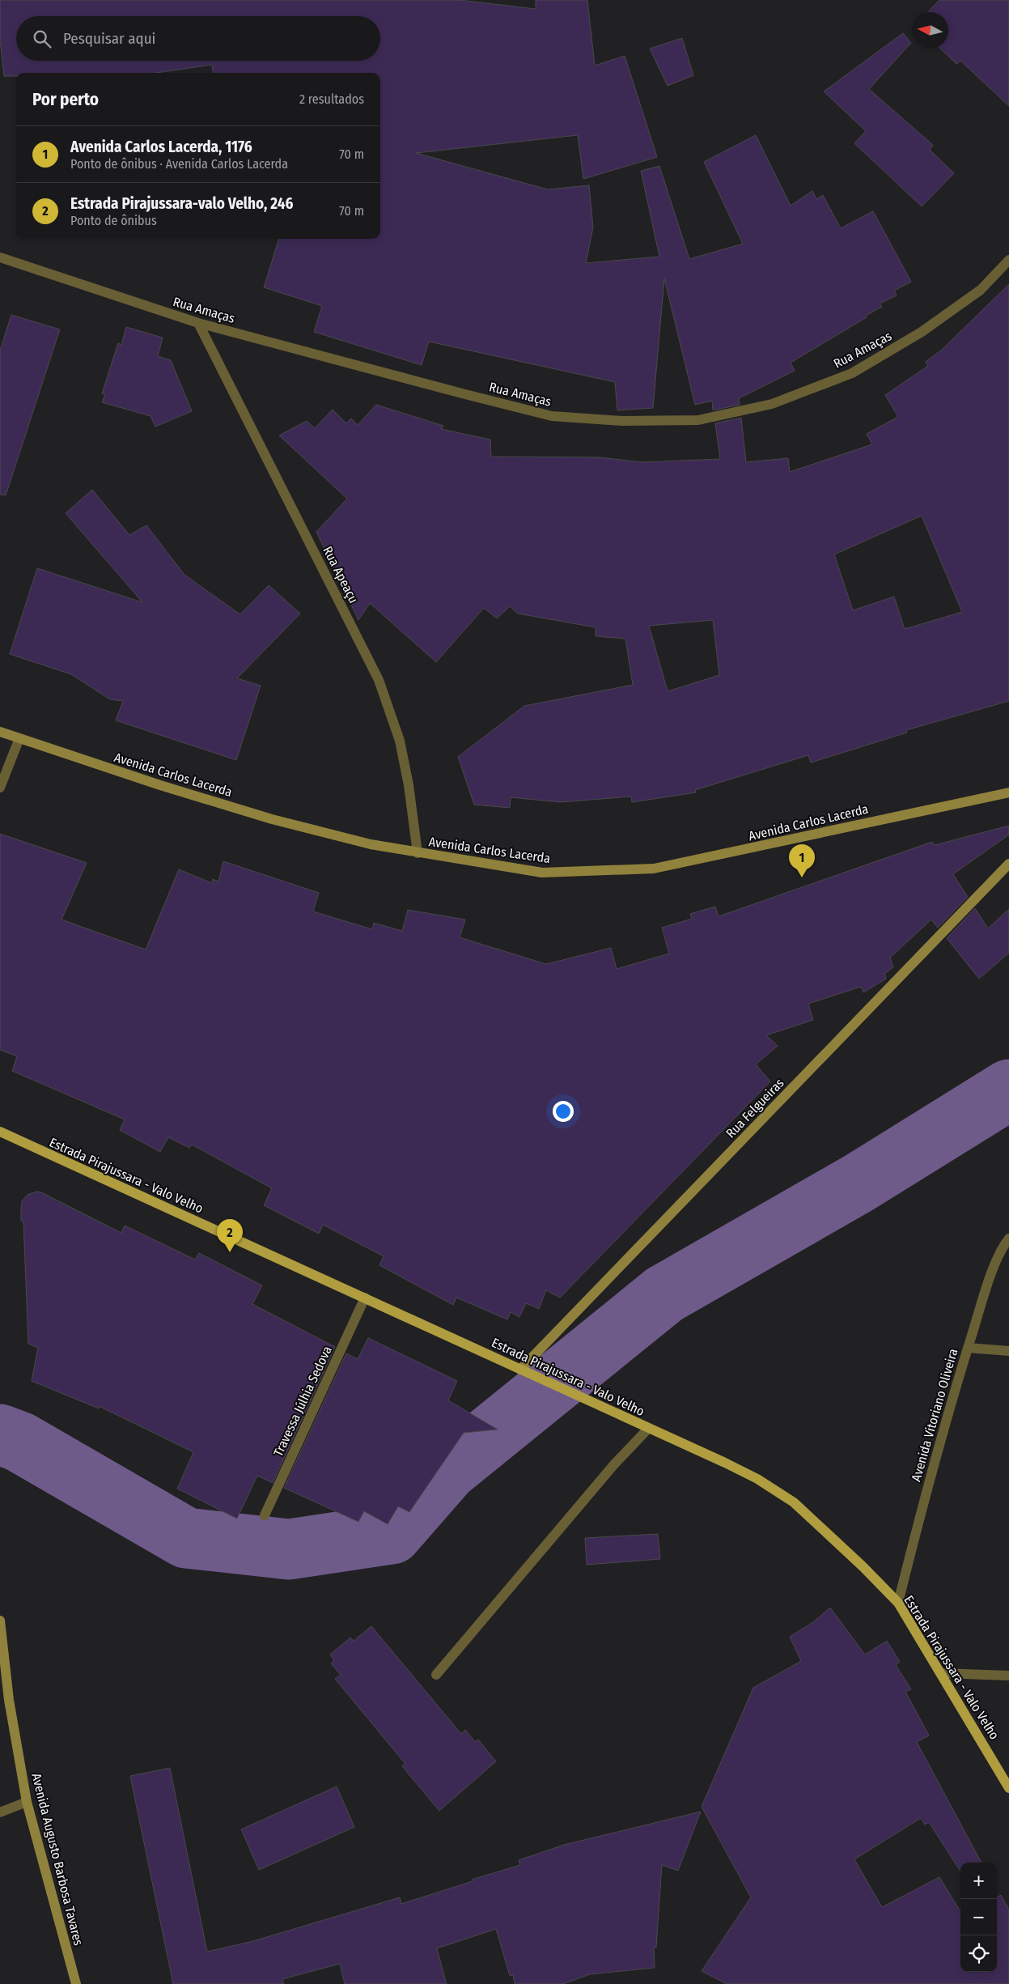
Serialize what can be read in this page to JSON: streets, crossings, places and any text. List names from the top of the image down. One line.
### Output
{"streets":{"main road":["Estrada Pirajussara - Valo Velho"],"street":["Rua Amaças","Rua Apeaçu","Avenida Carlos Lacerda","Rua Felgueiras","Travessa Júlhia Sedova","Avenida Vitoriano Oliveira","Avenida Augusto Barbosa Tavares"]},"crossings":[["Rua Amaças","Rua Apeaçu"],["Rua Apeaçu","Avenida Carlos Lacerda"],["Rua Felgueiras","Estrada Pirajussara - Valo Velho"],["Estrada Pirajussara - Valo Velho","Travessa Júlhia Sedova"],["Estrada Pirajussara - Valo Velho","Avenida Vitoriano Oliveira"]],"north":"left","page":{"search":"Pesquisar aqui","heading":["Por perto","2 resultados"],"list":[{"mark":"1","name":"Avenida Carlos Lacerda, 1176","note":"Ponto de ônibus · Avenida Carlos Lacerda","value":"70 m"},{"mark":"2","name":"Estrada Pirajussara-valo Velho, 246","note":"Ponto de ônibus","value":"70 m"}],"pins":["1","2"],"map_buttons":["+","−"]}}
